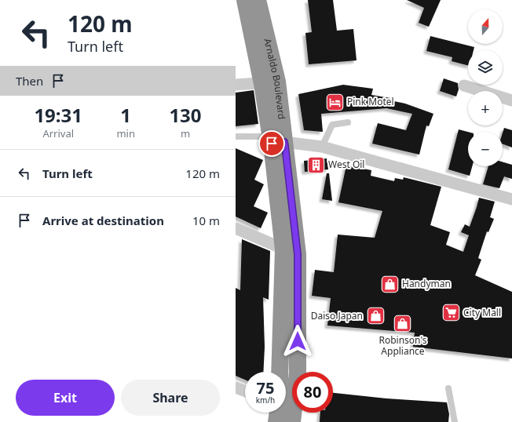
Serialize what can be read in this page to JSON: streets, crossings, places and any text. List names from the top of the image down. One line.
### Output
{"streets":{"highway":["Arnaldo Boulevard"]},"places":{"hotel":["Pink Motel"],"building":["West Oil"],"shop":["Handyman","Daiso Japan","Robinson's Appliance"],"supermarket":["City Mall"]},"north":"top","page":{"turn":["120 m","Turn left"],"map_buttons":["+","−"],"then":"Then","eta":["19:31","Arrival","1","min","130","m"],"list":[{"name":"Turn left","value":"120 m"},{"name":"Arrive at destination","value":"10 m"}],"speed":"75 km/h","limit":"80","buttons":["Exit","Share"]}}
